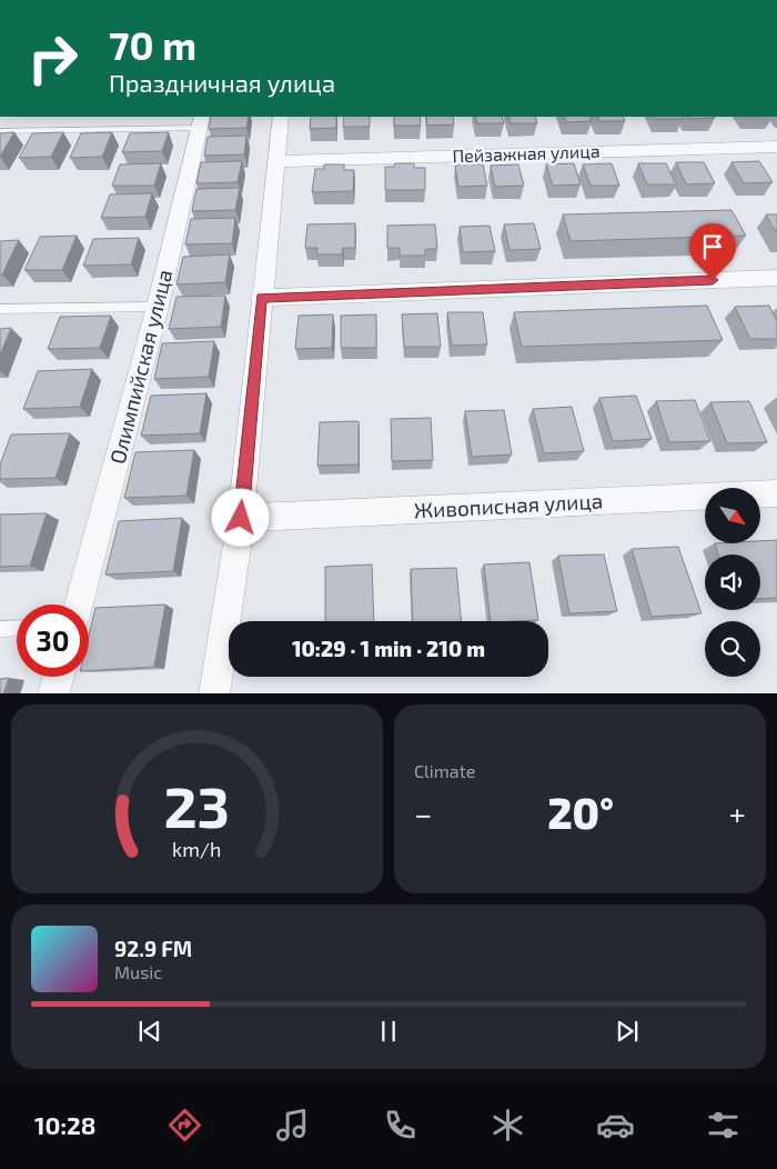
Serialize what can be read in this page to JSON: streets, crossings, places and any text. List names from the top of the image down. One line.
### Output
{"streets":{"street":["Пейзажная улица","Олимпийская улица","Живописная улица"]},"north":"bottom right","page":{"turn":["70 m","Праздничная улица"],"limit":"30","trip":"10:29 · 1 min · 210 m","tile":"Climate","heat":["−","20°","+"],"song":["92.9 FM","Music"],"tabs":"10:28","gauge":["23","km/h"]}}
